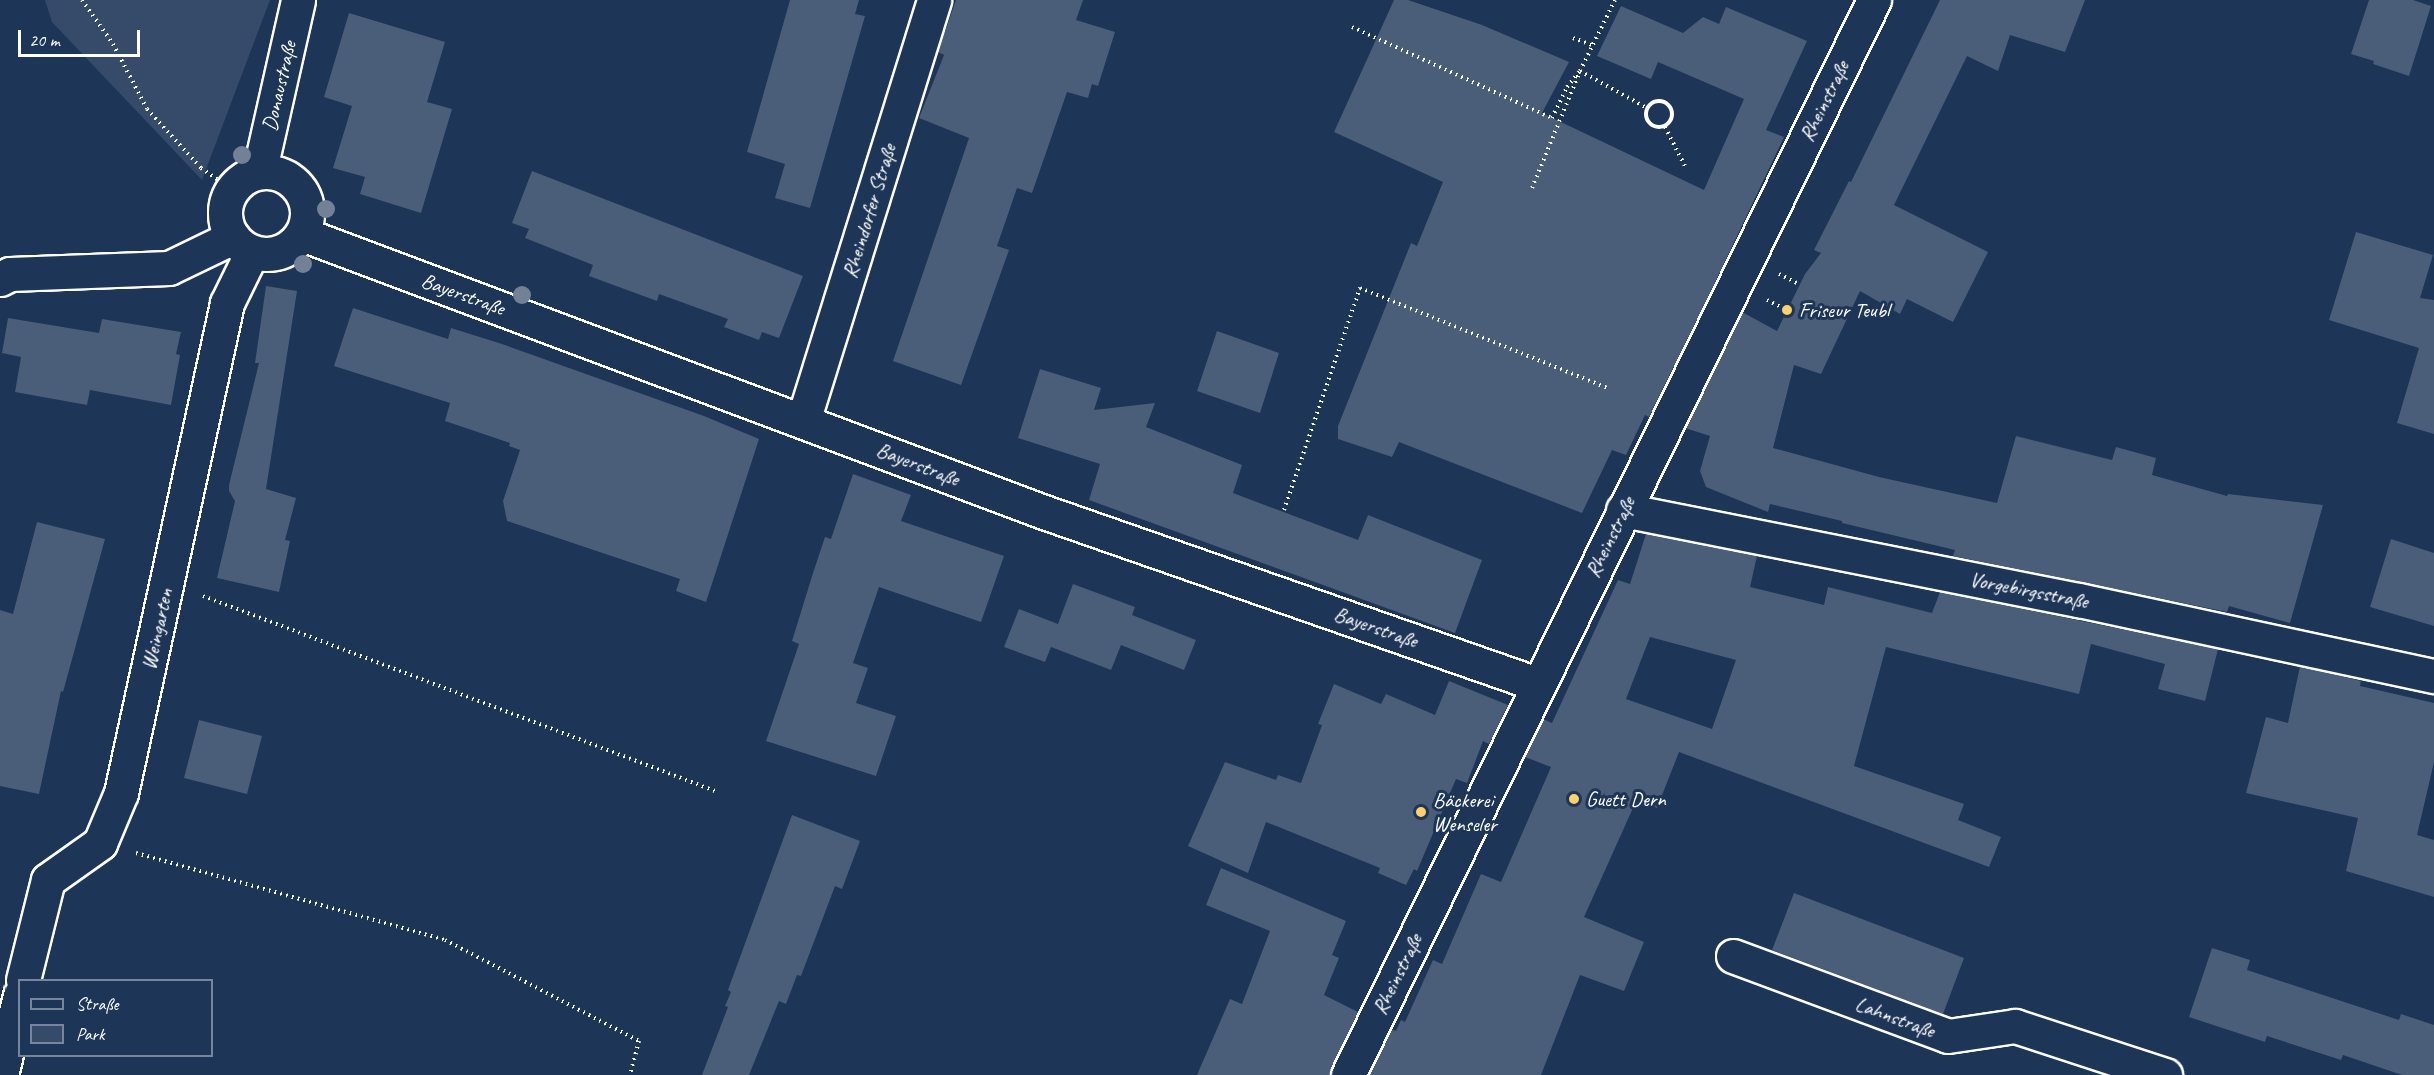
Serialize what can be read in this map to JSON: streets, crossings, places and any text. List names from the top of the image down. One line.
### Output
{"streets":{"street":["Donaustraße","Rheinstraße","Rheindorfer Straße","Bayerstraße","Vorgebirgsstraße","Weingarten","Lahnstraße"]},"crossings":[["Donaustraße","Bayerstraße"],["Donaustraße","Weingarten"],["Rheinstraße","Bayerstraße"],["Rheinstraße","Vorgebirgsstraße"],["Rheindorfer Straße","Bayerstraße"],["Bayerstraße","Weingarten"]],"places":["Friseur Teubl","Guett Dern","Bäckerei Wenseler"],"legend":["Straße","Park"],"scale_bar":"20 m"}
